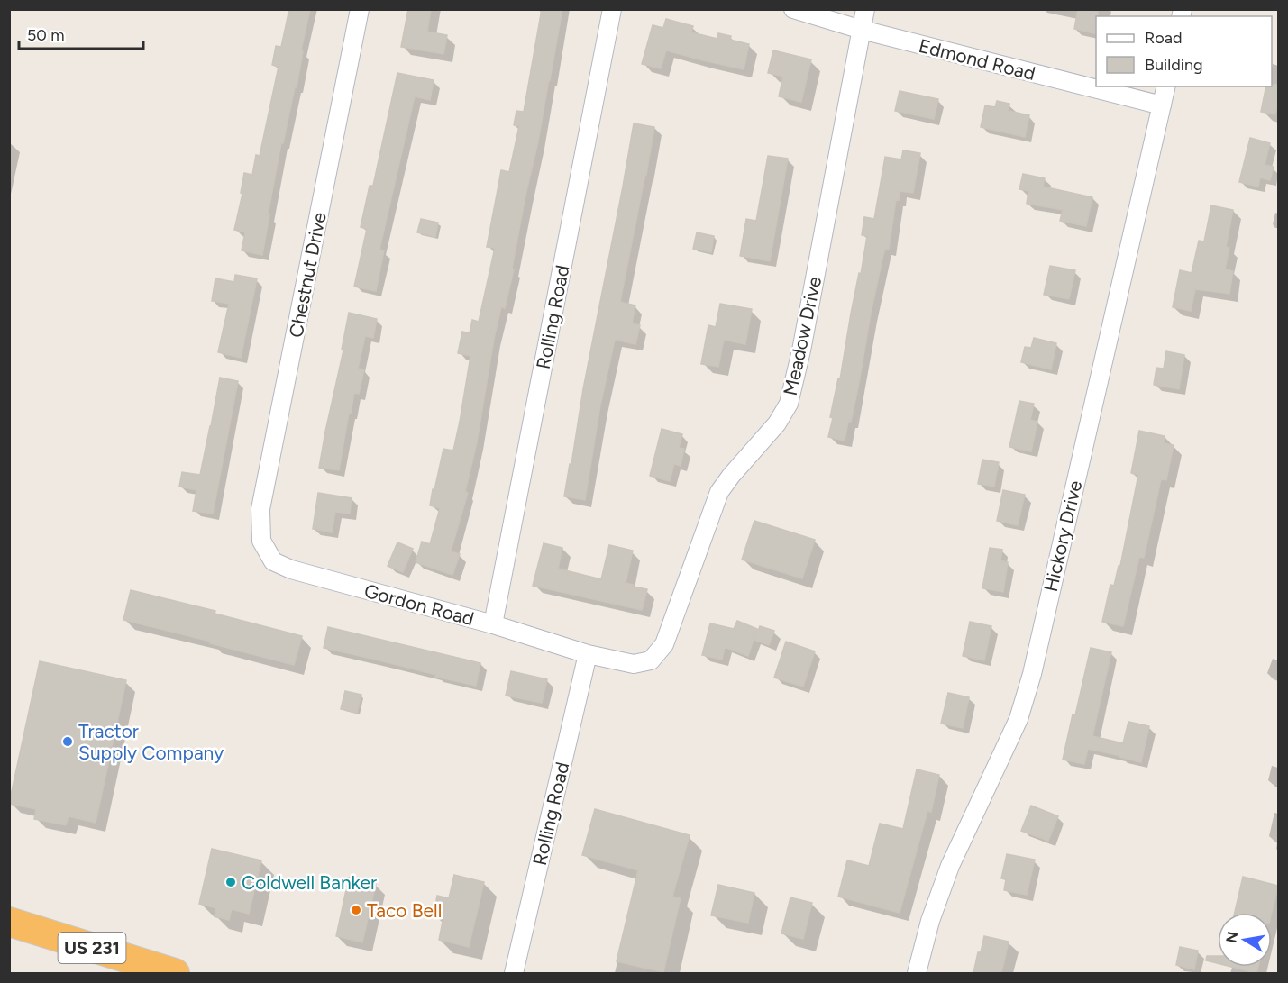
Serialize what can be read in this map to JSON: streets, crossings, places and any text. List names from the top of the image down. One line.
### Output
{"streets":{"highway":["US 231"],"street":["Edmond Road","Chestnut Drive","Rolling Road","Meadow Drive","Hickory Drive","Gordon Road"]},"crossings":[["Edmond Road","Meadow Drive"],["Edmond Road","Hickory Drive"],["Chestnut Drive","Gordon Road"],["Rolling Road","Meadow Drive"],["Rolling Road","Gordon Road"],["Meadow Drive","Gordon Road"]],"places":["Tractor Supply Company","Coldwell Banker","Taco Bell"],"legend":["Road","Building"],"scale_bar":"50 m","north":"left"}
